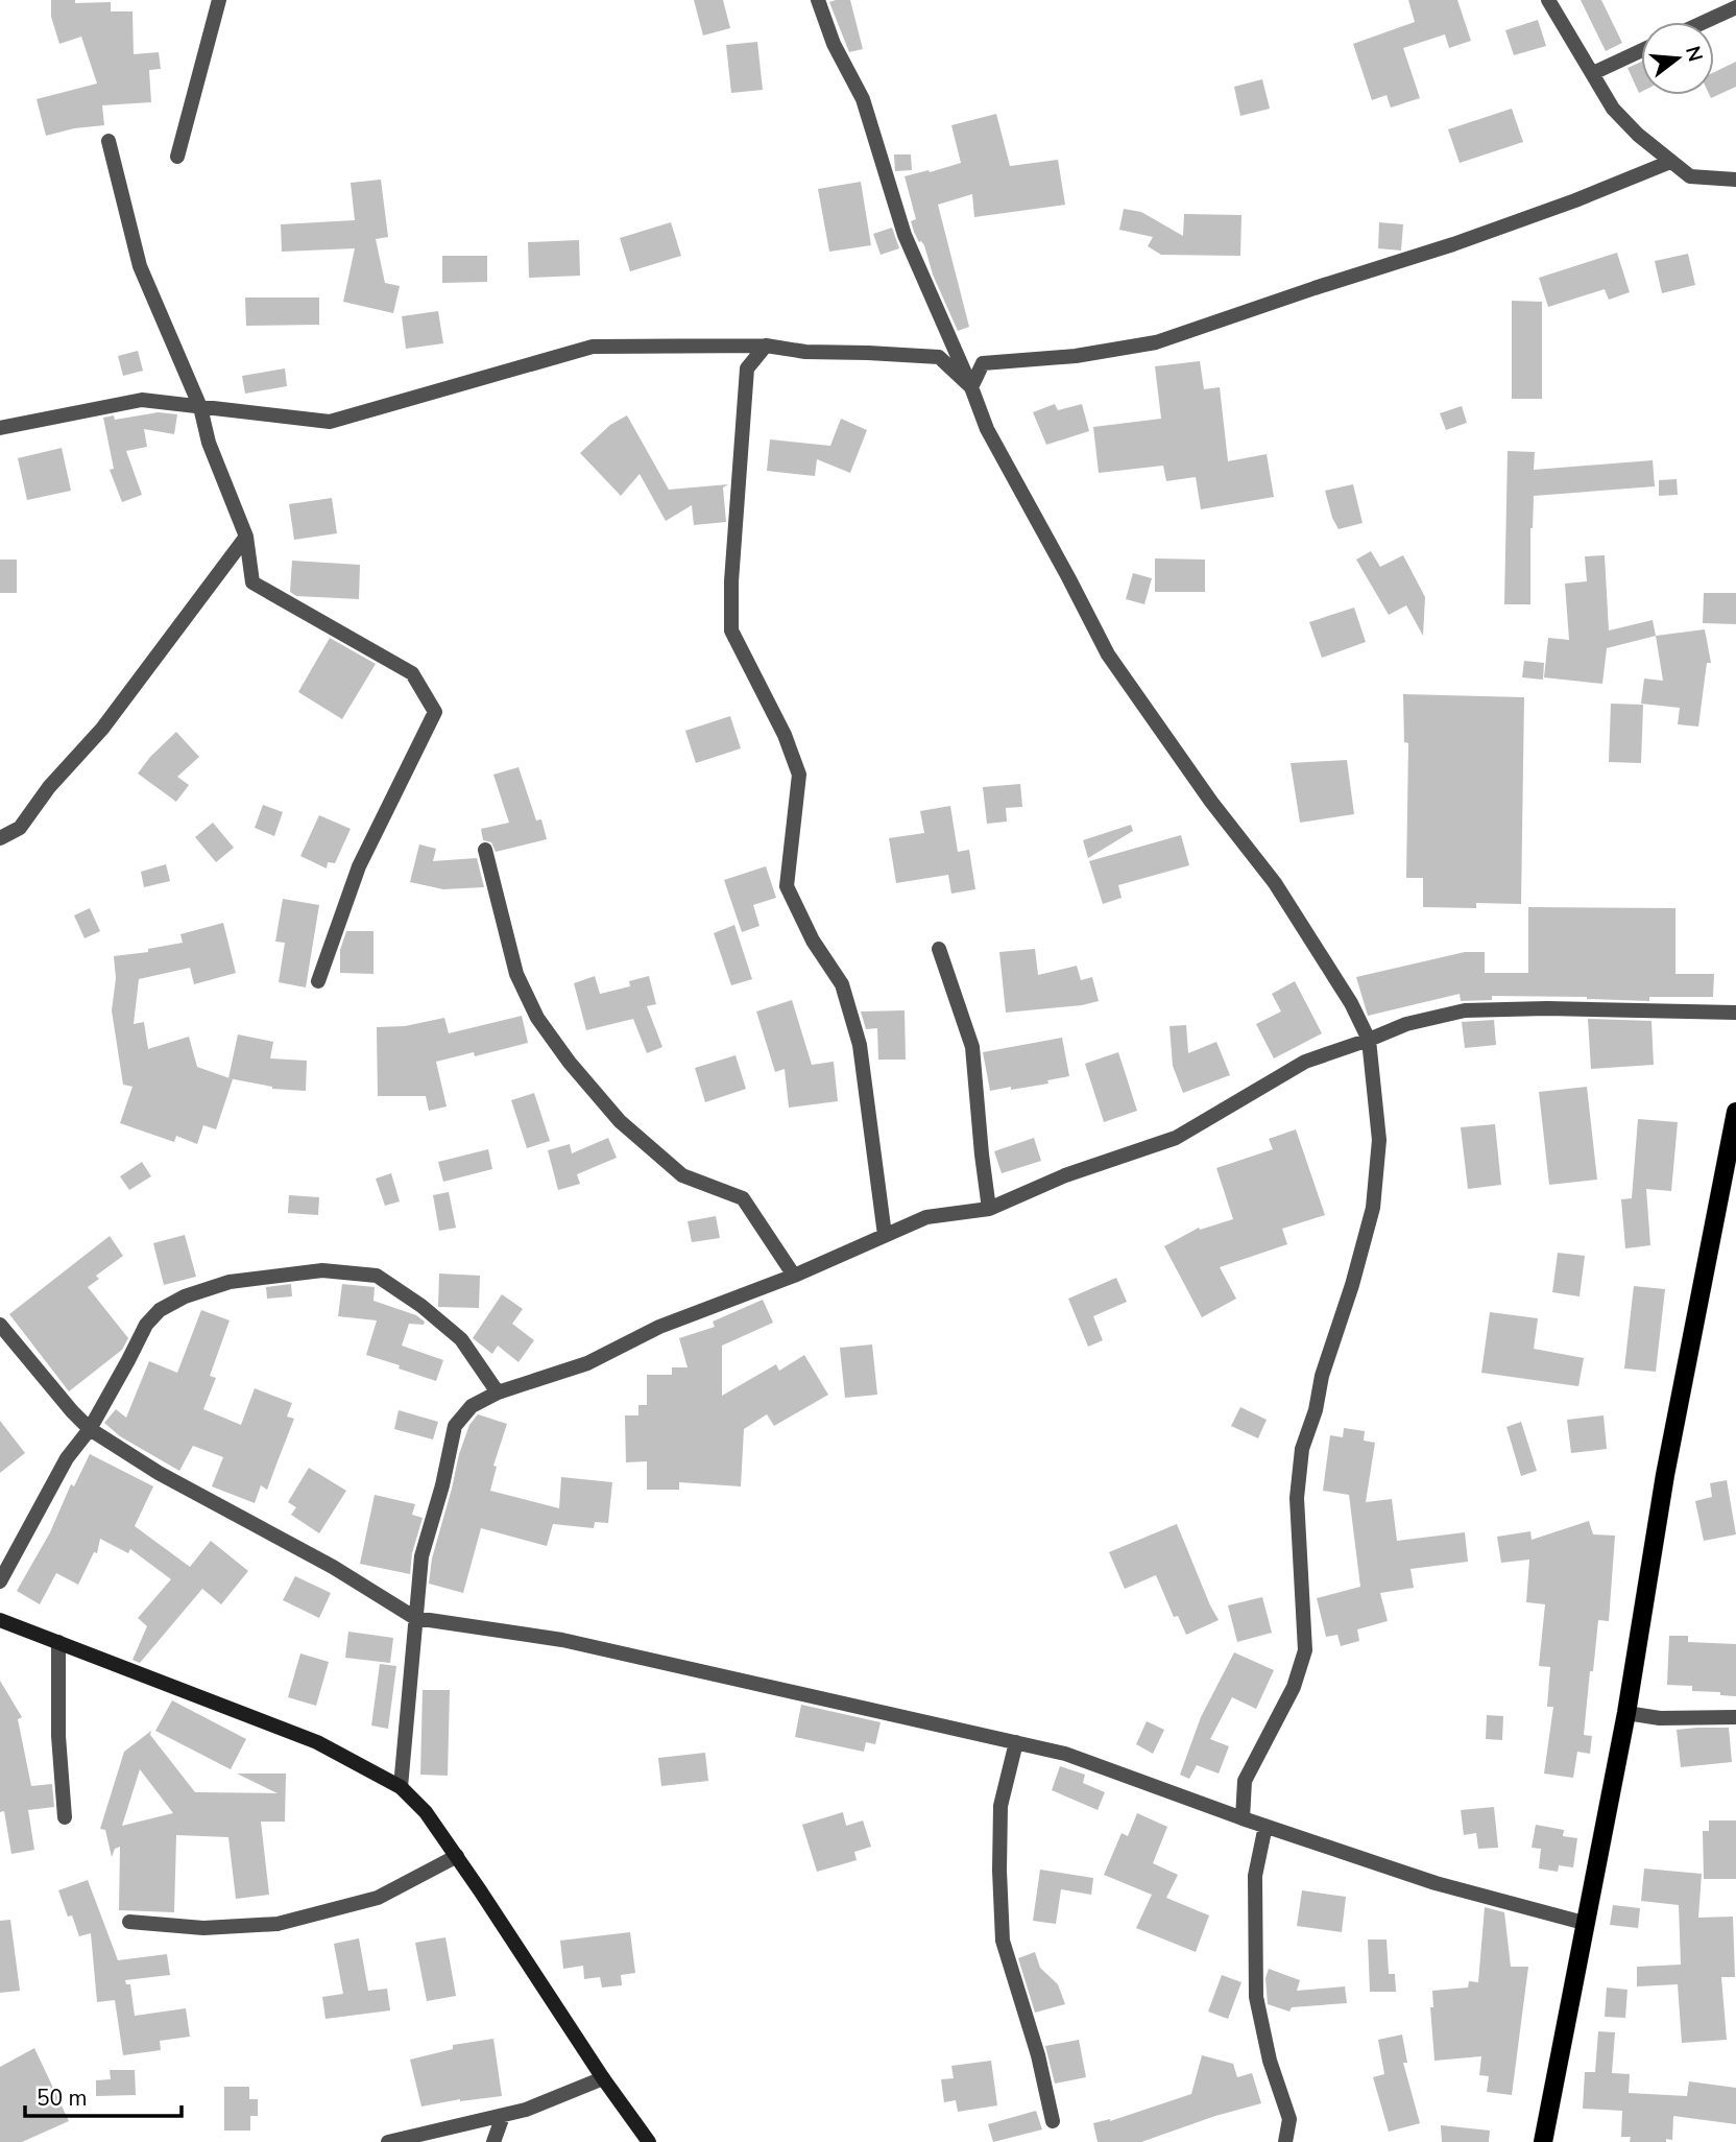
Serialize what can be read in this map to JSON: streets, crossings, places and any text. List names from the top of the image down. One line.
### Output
{"scale_bar":"50 m","north":"right"}
